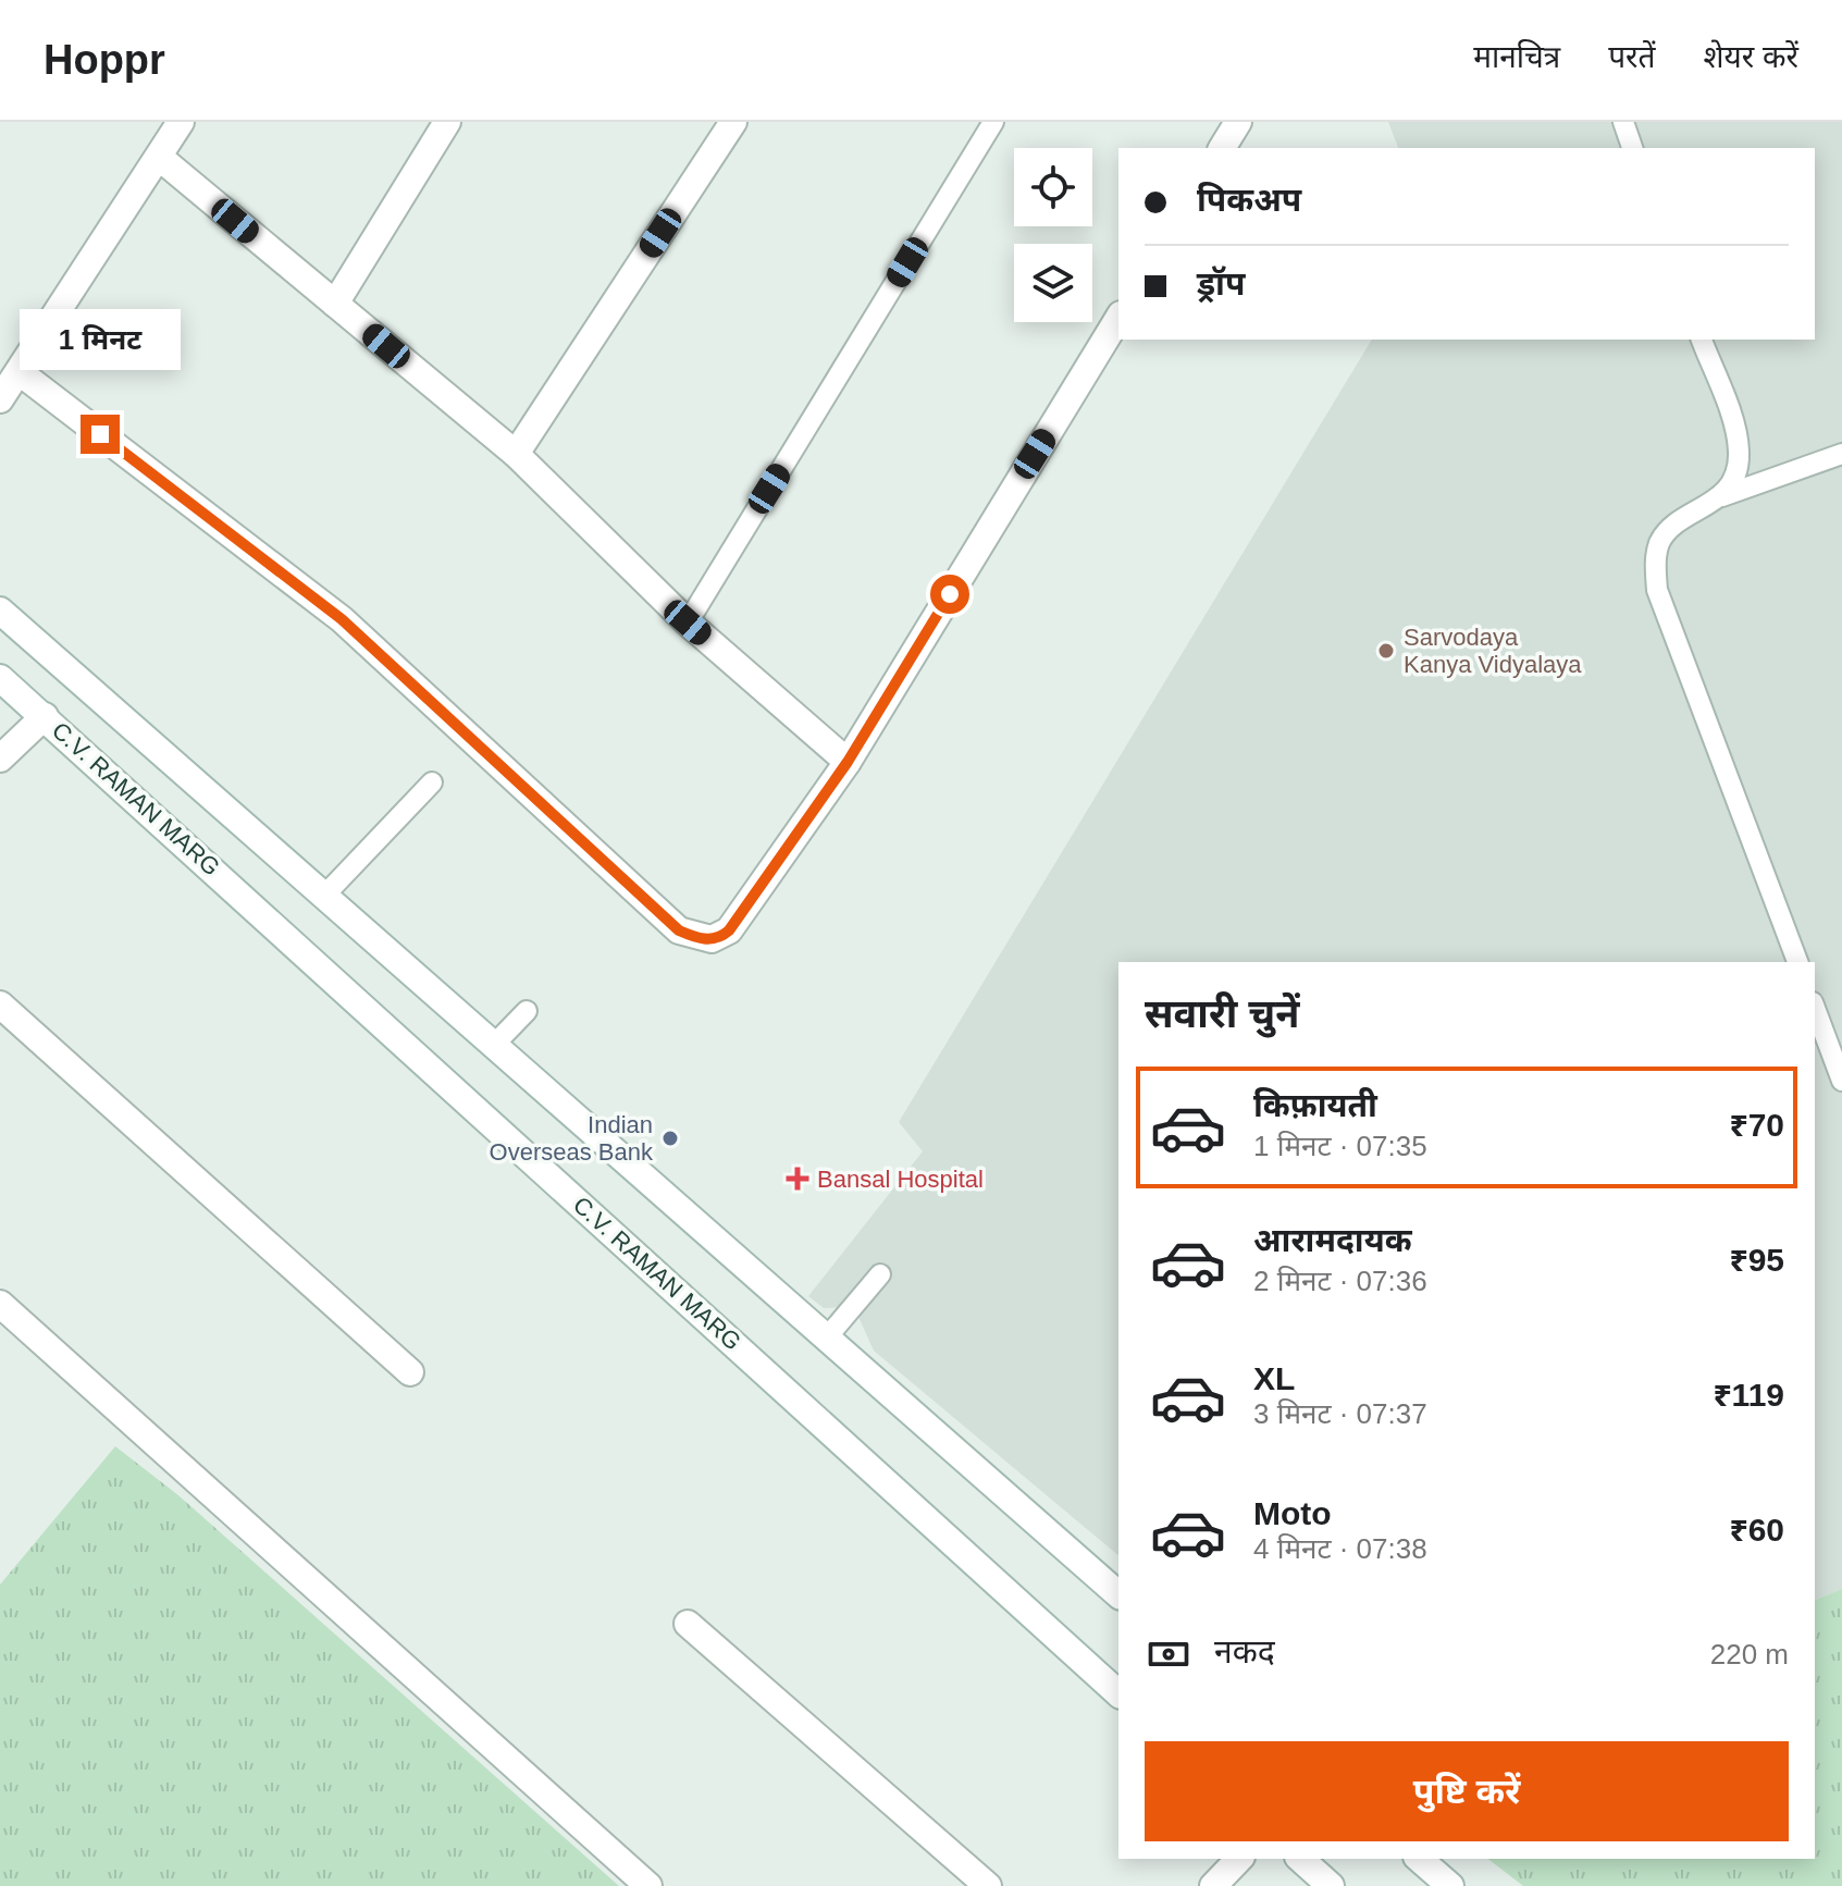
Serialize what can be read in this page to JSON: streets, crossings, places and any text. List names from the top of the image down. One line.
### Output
{"streets":{"street":["C.V. RAMAN MARG"]},"places":{"other":["Sarvodaya Kanya Vidyalaya","Indian Overseas Bank"],"health":["Bansal Hospital"]},"page":{"header":"Hoppr","nav":["मानचित्र","परतें","शेयर करें"],"banner":["पिकअप","ड्रॉप"],"bubble":"1 मिनट","heading":"सवारी चुनें","list":[{"name":"किफ़ायती","note":"1 मिनट · 07:35","value":"₹70"},{"name":"आरामदायक","note":"2 मिनट · 07:36","value":"₹95"},{"name":"XL","note":"3 मिनट · 07:37","value":"₹119"},{"name":"Moto","note":"4 मिनट · 07:38","value":"₹60"}],"pay":["नकद","220 m"],"buttons":"पुष्टि करें"}}
